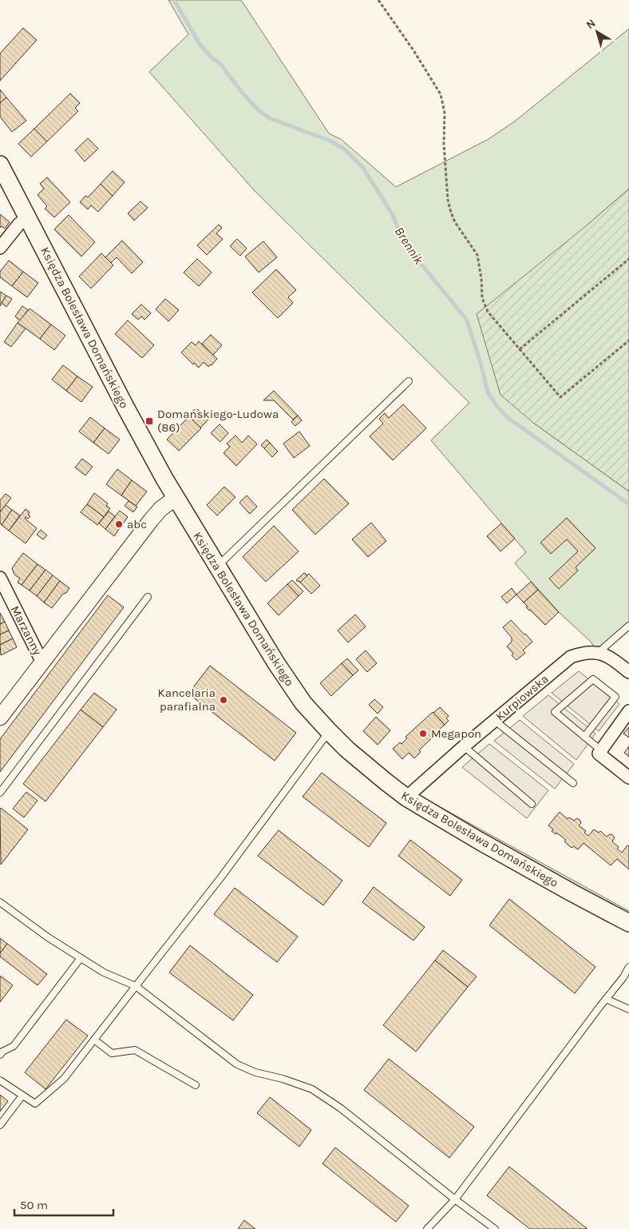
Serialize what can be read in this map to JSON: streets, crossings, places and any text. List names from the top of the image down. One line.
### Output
{"streets":{"main road":["Księdza Bolesława Domańskiego"],"street":["Marzanny","Kurpiowska"]},"crossings":[["Księdza Bolesława Domańskiego","Kurpiowska"]],"water":["Brennik"],"places":{"transit":["Domańskiego-Ludowa (86)"],"other":["abc","Kancelaria parafialna","Megapon"]},"scale_bar":"50 m","north":"top left"}
